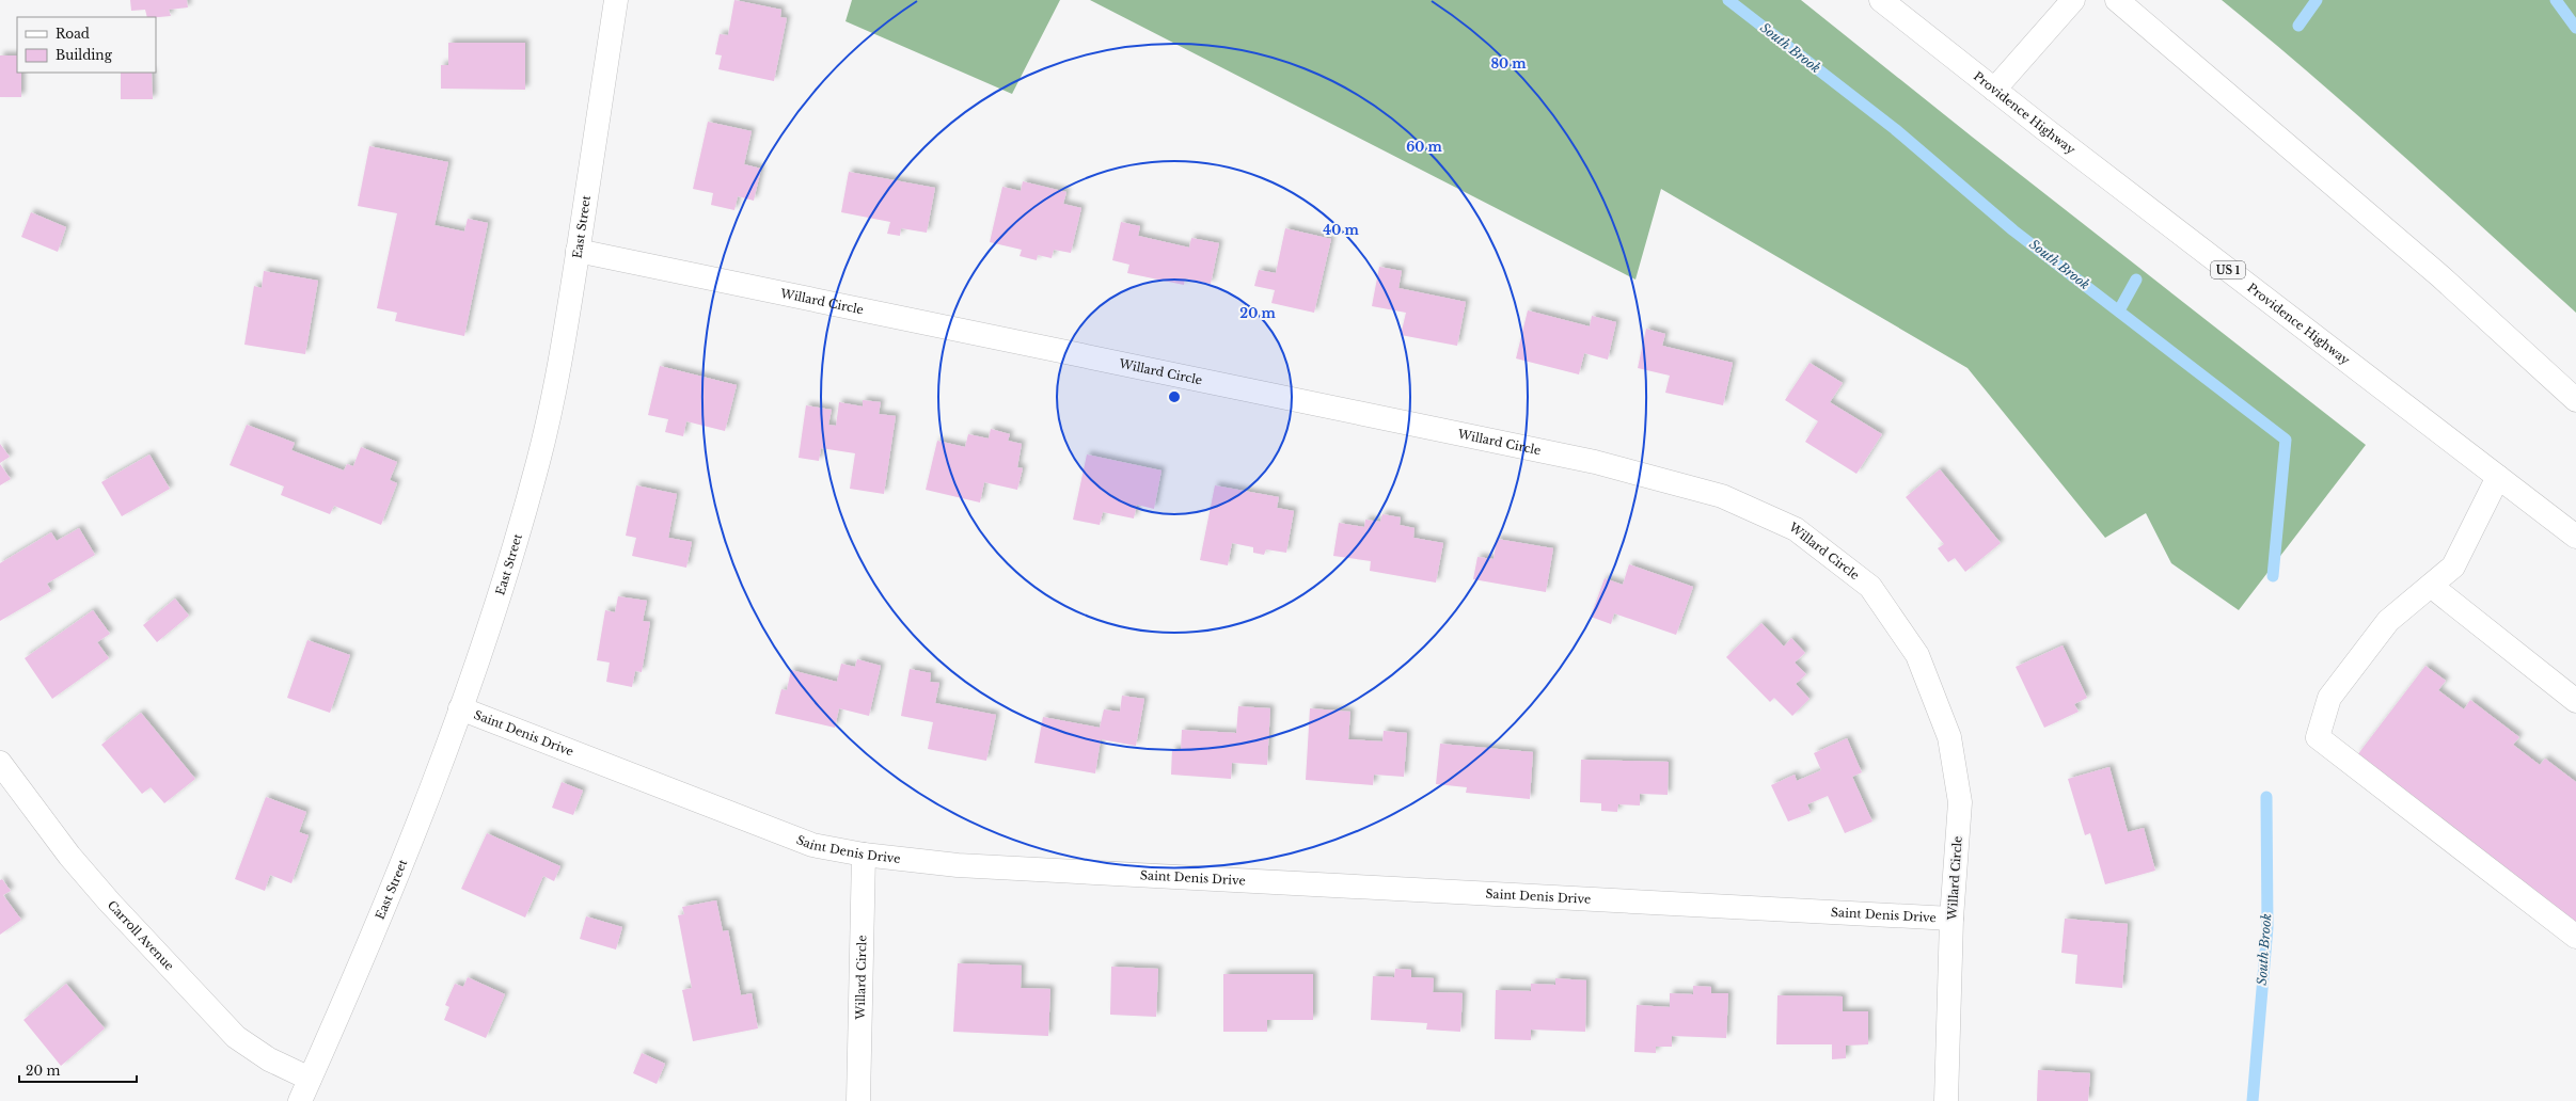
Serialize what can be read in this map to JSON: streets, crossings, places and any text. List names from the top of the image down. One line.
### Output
{"streets":{"street":["Providence Highway","East Street","US 1","Willard Circle","Saint Denis Drive","Carroll Avenue"]},"crossings":[["East Street","Willard Circle"],["East Street","Saint Denis Drive"],["East Street","Carroll Avenue"],["Willard Circle","Saint Denis Drive"]],"water":["South Brook"],"legend":["Road","Building"],"scale_bar":"20 m","rings":["80 m","60 m","40 m","20 m"]}
